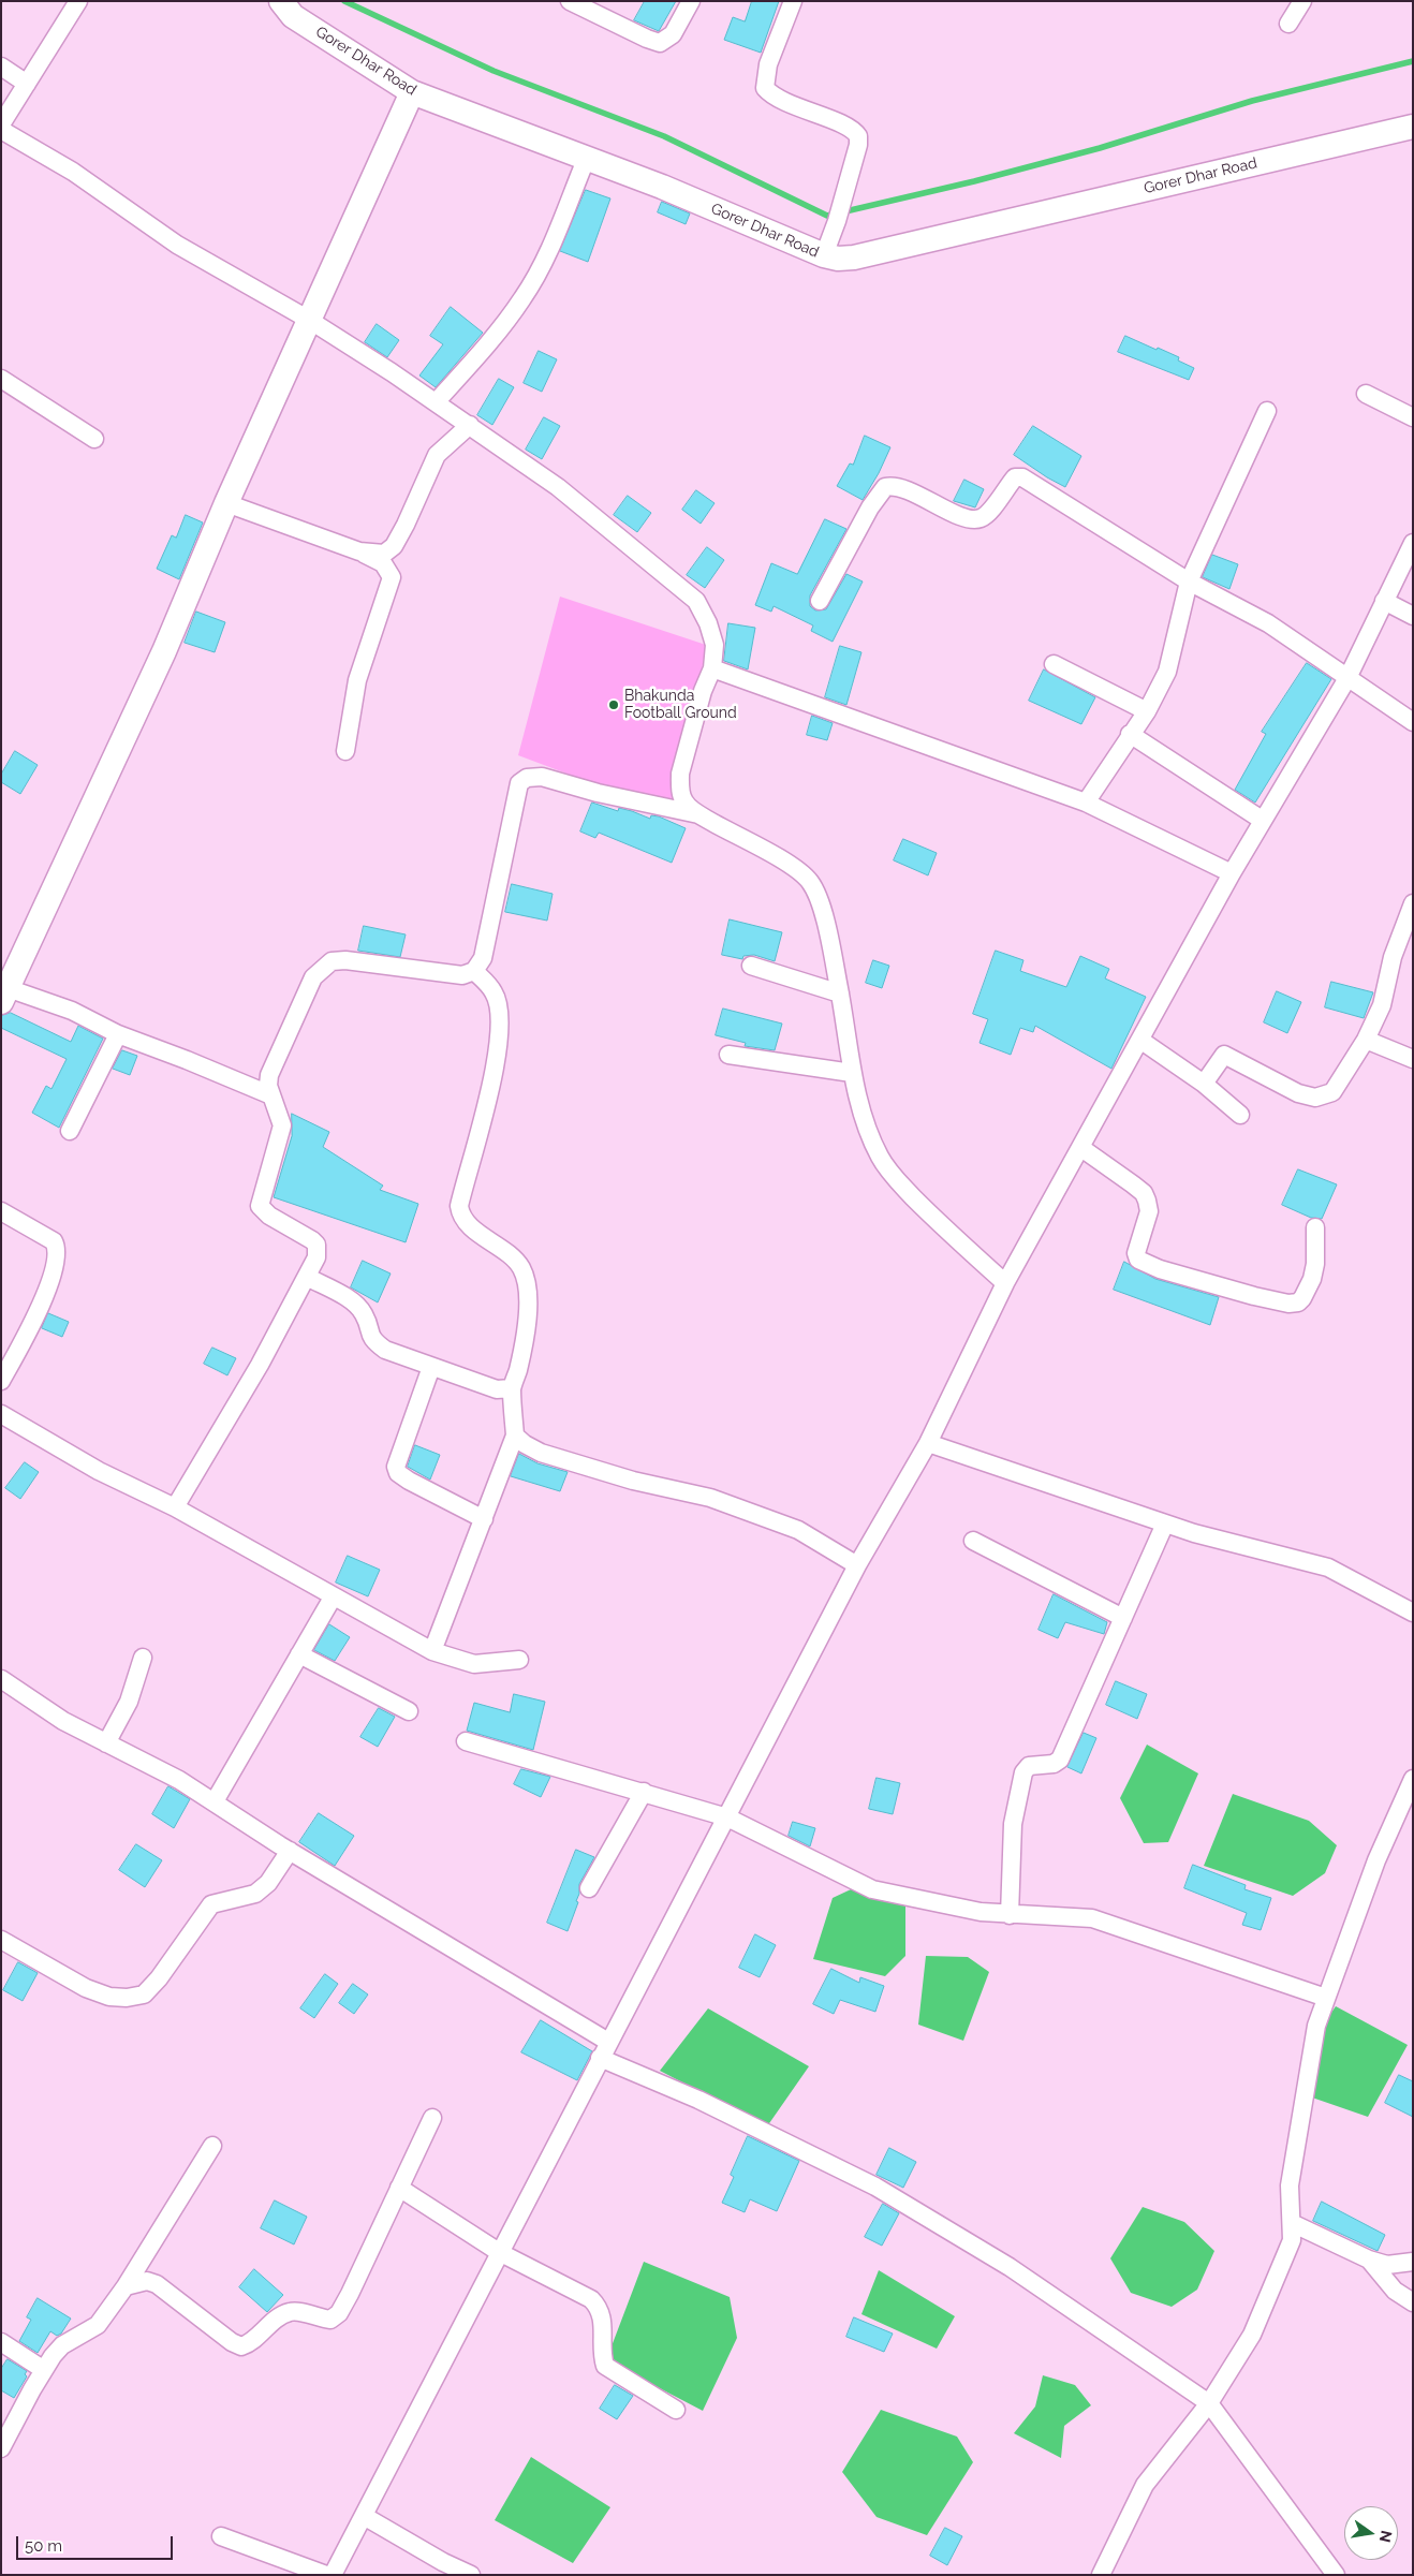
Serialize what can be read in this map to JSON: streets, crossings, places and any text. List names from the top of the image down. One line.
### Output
{"streets":{"street":["Gorer Dhar Road"]},"places":["Bhakunda Football Ground"],"scale_bar":"50 m","north":"right"}
